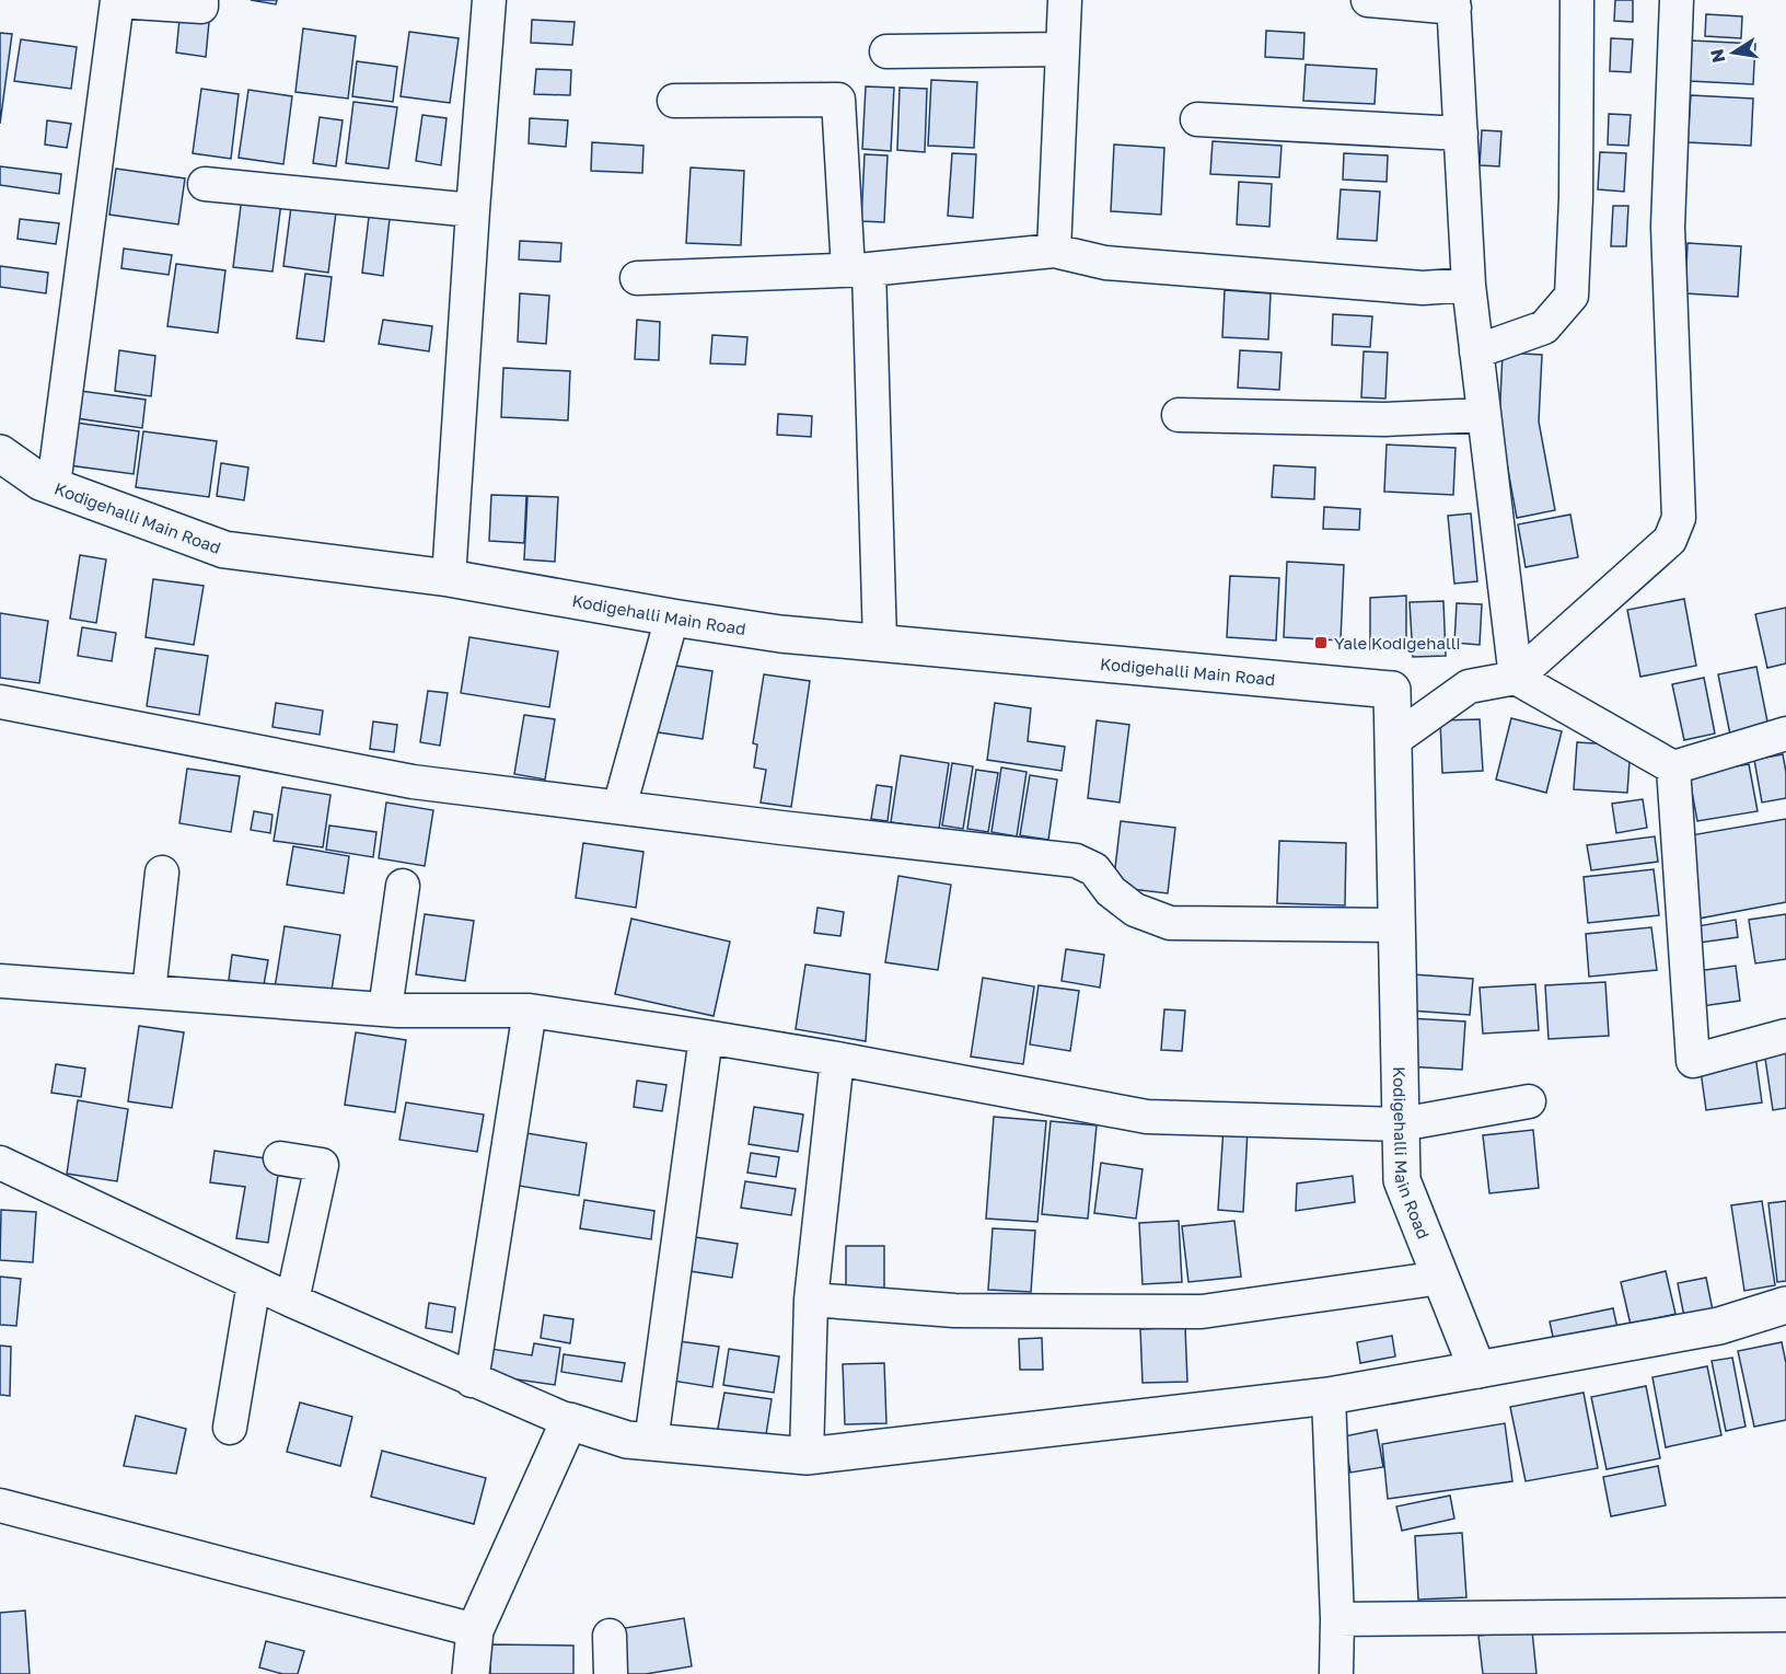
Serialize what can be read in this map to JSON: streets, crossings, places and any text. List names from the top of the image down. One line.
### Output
{"streets":{"street":["Kodigehalli Main Road"]},"places":{"transit":["Yale Kodigehalli"]},"north":"left"}
